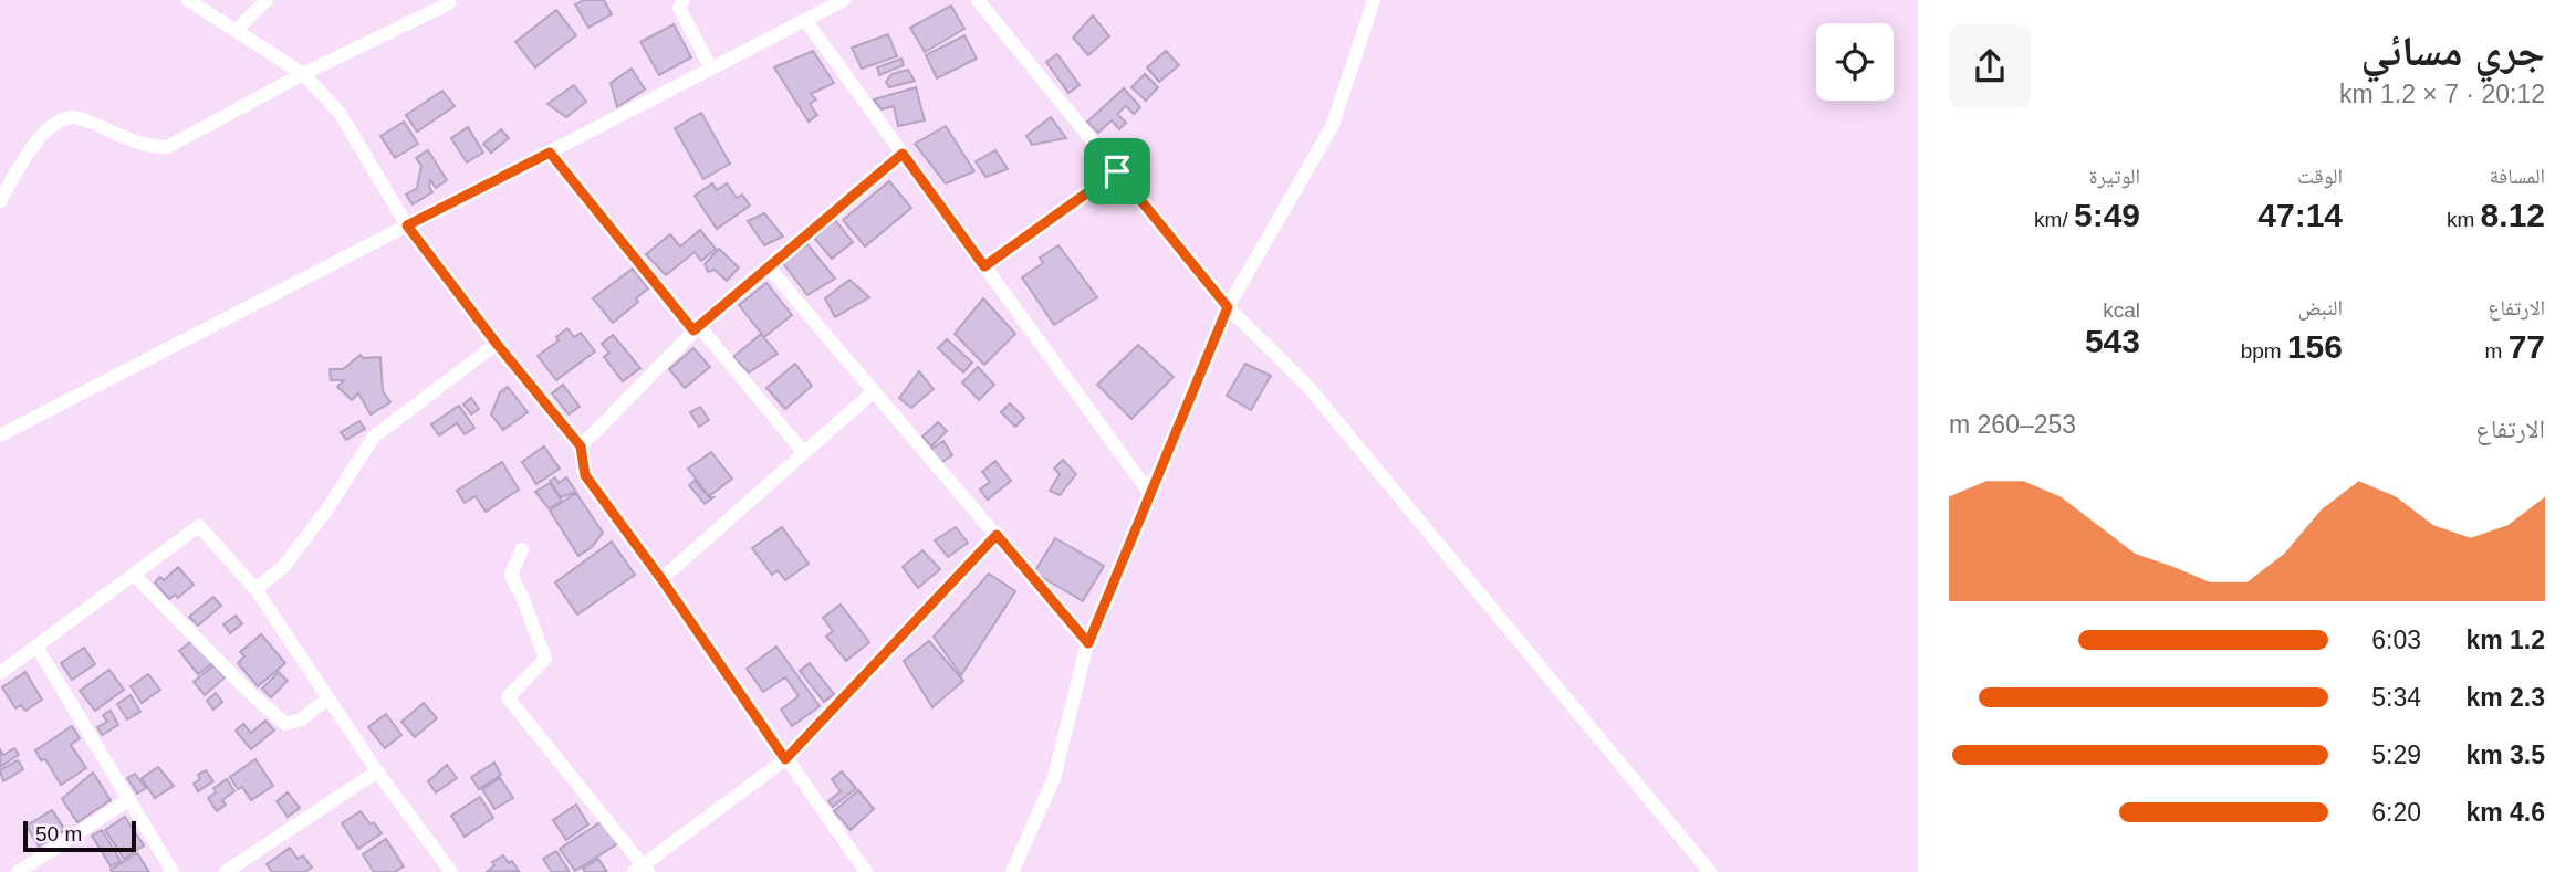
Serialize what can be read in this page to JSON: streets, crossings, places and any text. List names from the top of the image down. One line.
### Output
{"scale_bar":"50 m","page":{"heading":["جري مسائي","20:12 · 7 × 1.2 km"],"stats":[["المسافة","8.12 km"],["الوقت","47:14"],["الوتيرة","5:49 /km"],["الارتفاع","77 m"],["النبض","156 bpm"],["kcal","543"]],"chart":["الارتفاع","253–260 m"],"list":[{"name":"1.2 km","note":"6:03"},{"name":"2.3 km","note":"5:34"},{"name":"3.5 km","note":"5:29"},{"name":"4.6 km","note":"6:20"}],"scale":"50 m"}}
